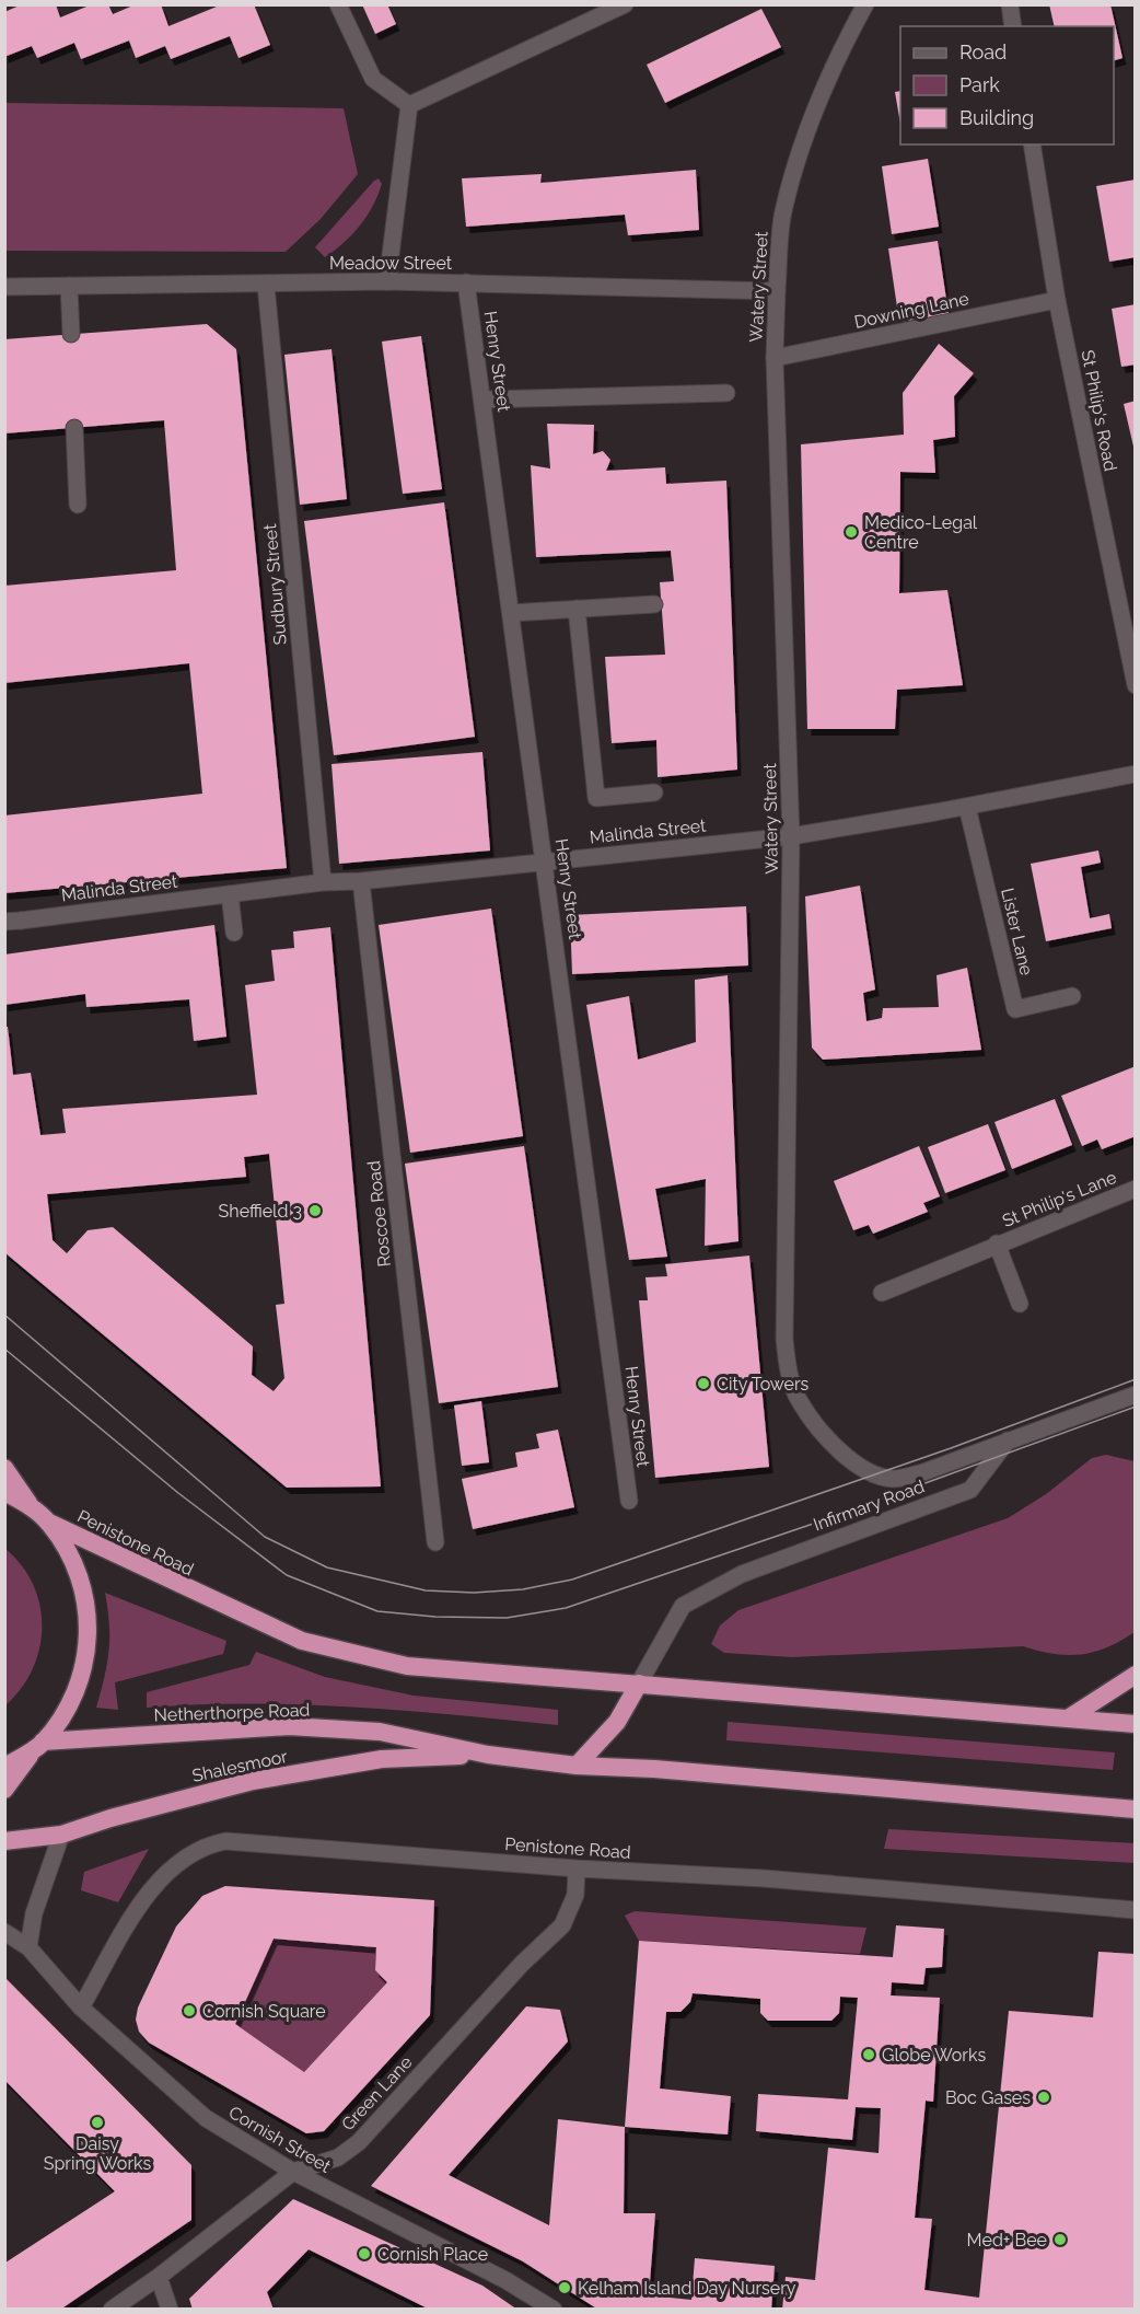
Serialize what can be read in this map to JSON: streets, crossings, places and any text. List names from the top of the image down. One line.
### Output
{"streets":{"highway":["Penistone Road","Netherthorpe Road","Shalesmoor"],"street":["Meadow Street","Watery Street","Downing Lane","Henry Street","St Philip's Road","Sudbury Street","Malinda Street","Lister Lane","St Philip's Lane","Roscoe Road","Infirmary Road","Green Lane","Cornish Street"]},"crossings":[["Meadow Street","Watery Street"],["Meadow Street","Henry Street"],["Meadow Street","Sudbury Street"],["Watery Street","Downing Lane"],["Watery Street","Malinda Street"],["Watery Street","Infirmary Road"],["Downing Lane","St Philip's Road"],["Henry Street","Malinda Street"],["Sudbury Street","Malinda Street"],["Malinda Street","Lister Lane"],["Malinda Street","Roscoe Road"],["Infirmary Road","Penistone Road"],["Penistone Road","Green Lane"],["Penistone Road","Cornish Street"],["Netherthorpe Road","Shalesmoor"],["Green Lane","Cornish Street"]],"places":["Medico-Legal Centre","Sheffield 3","City Towers","Cornish Square","Globe Works","Boc Gases","Daisy Spring Works","Med+ Bee","Cornish Place","Kelham Island Day Nursery"],"legend":["Road","Park","Building"]}
